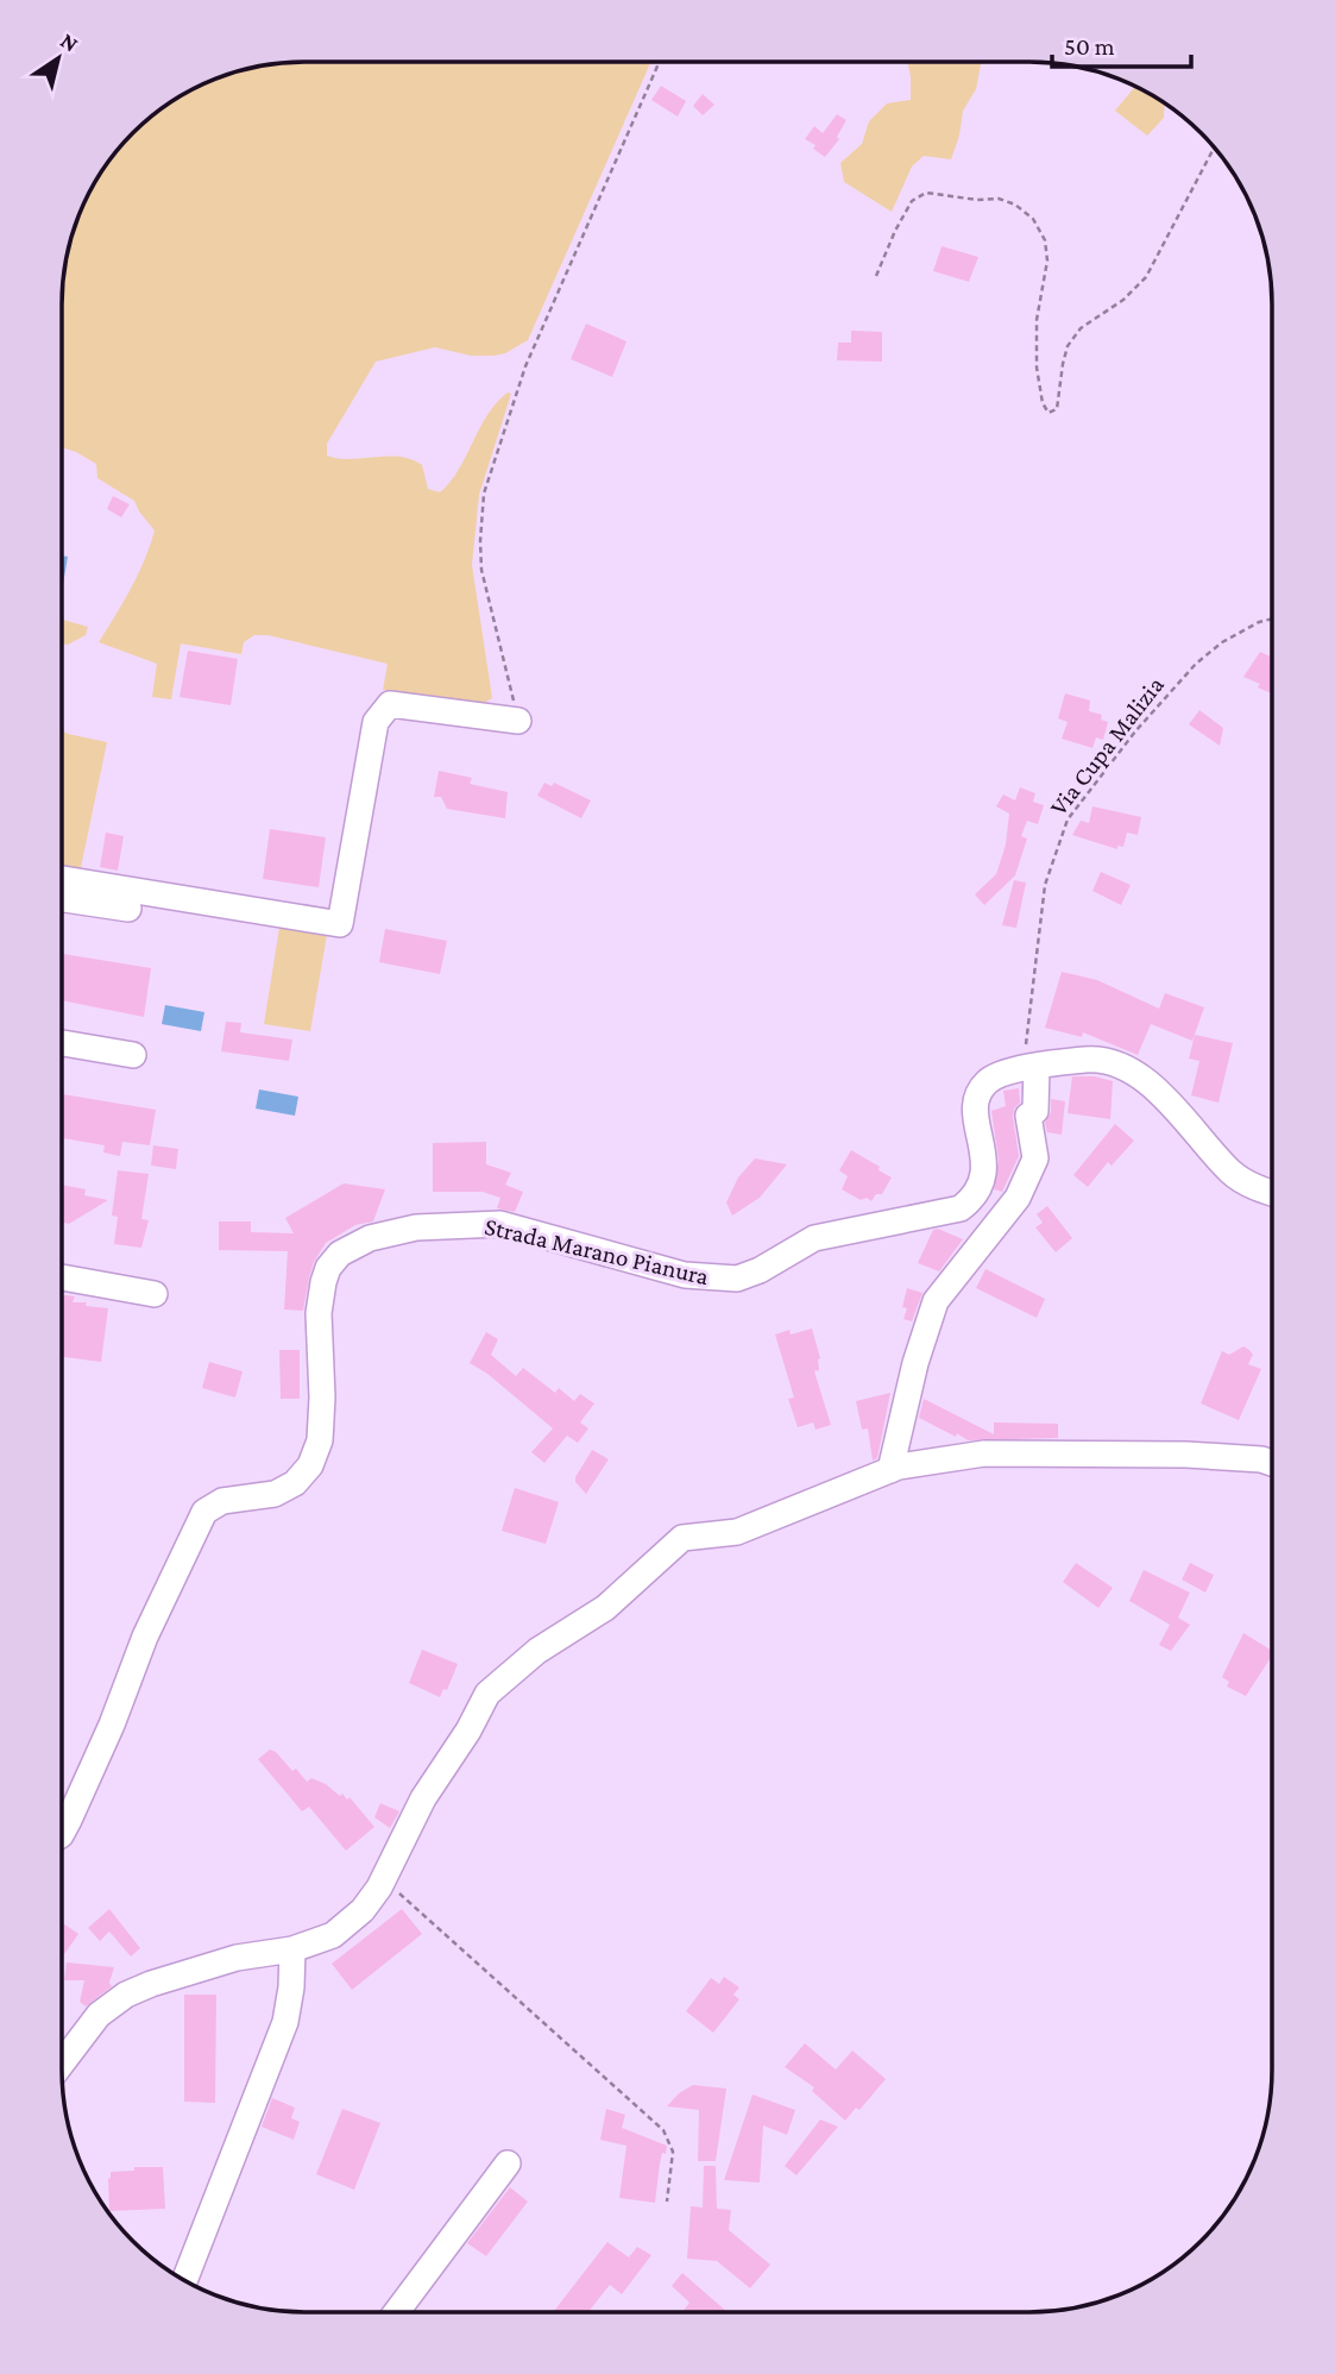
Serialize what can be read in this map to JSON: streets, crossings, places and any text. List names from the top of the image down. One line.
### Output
{"streets":{"street":["Strada Marano Pianura"],"path":["Via Cupa Malizia"]},"crossings":[["Via Cupa Malizia","Strada Marano Pianura"]],"scale_bar":"50 m","north":"top right"}
